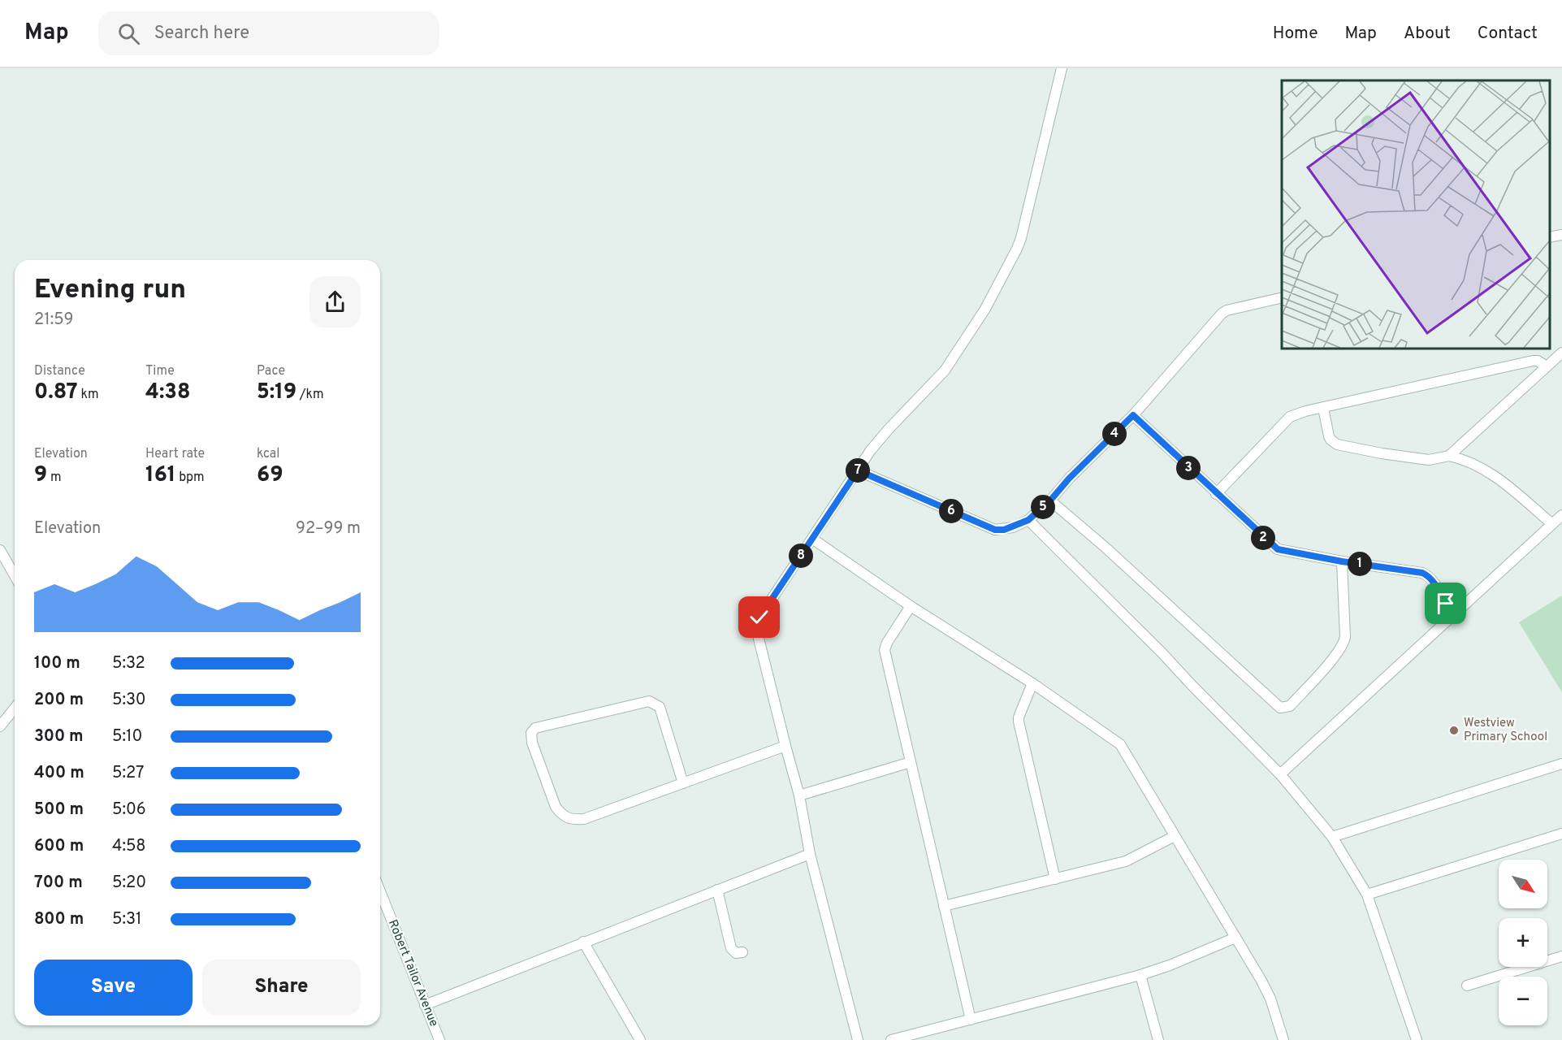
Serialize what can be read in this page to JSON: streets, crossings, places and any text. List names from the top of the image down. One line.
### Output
{"streets":{"street":["Robert Tailor Avenue"]},"places":["Westview Primary School"],"north":"bottom right","page":{"header":"Map","search":"Search here","nav":["Home","Map","About","Contact"],"heading":["Evening run","21:59"],"stats":[["Distance","0.87 km"],["Time","4:38"],["Pace","5:19 /km"],["Elevation","9 m"],["Heart rate","161 bpm"],["kcal","69"]],"pins":["4","3","7","5","6","2","8","1"],"chart":["Elevation","92–99 m"],"list":[{"name":"100 m","note":"5:32"},{"name":"200 m","note":"5:30"},{"name":"300 m","note":"5:10"},{"name":"400 m","note":"5:27"},{"name":"500 m","note":"5:06"},{"name":"600 m","note":"4:58"},{"name":"700 m","note":"5:20"},{"name":"800 m","note":"5:31"}],"map_buttons":["+","−"],"buttons":["Save","Share"]}}
